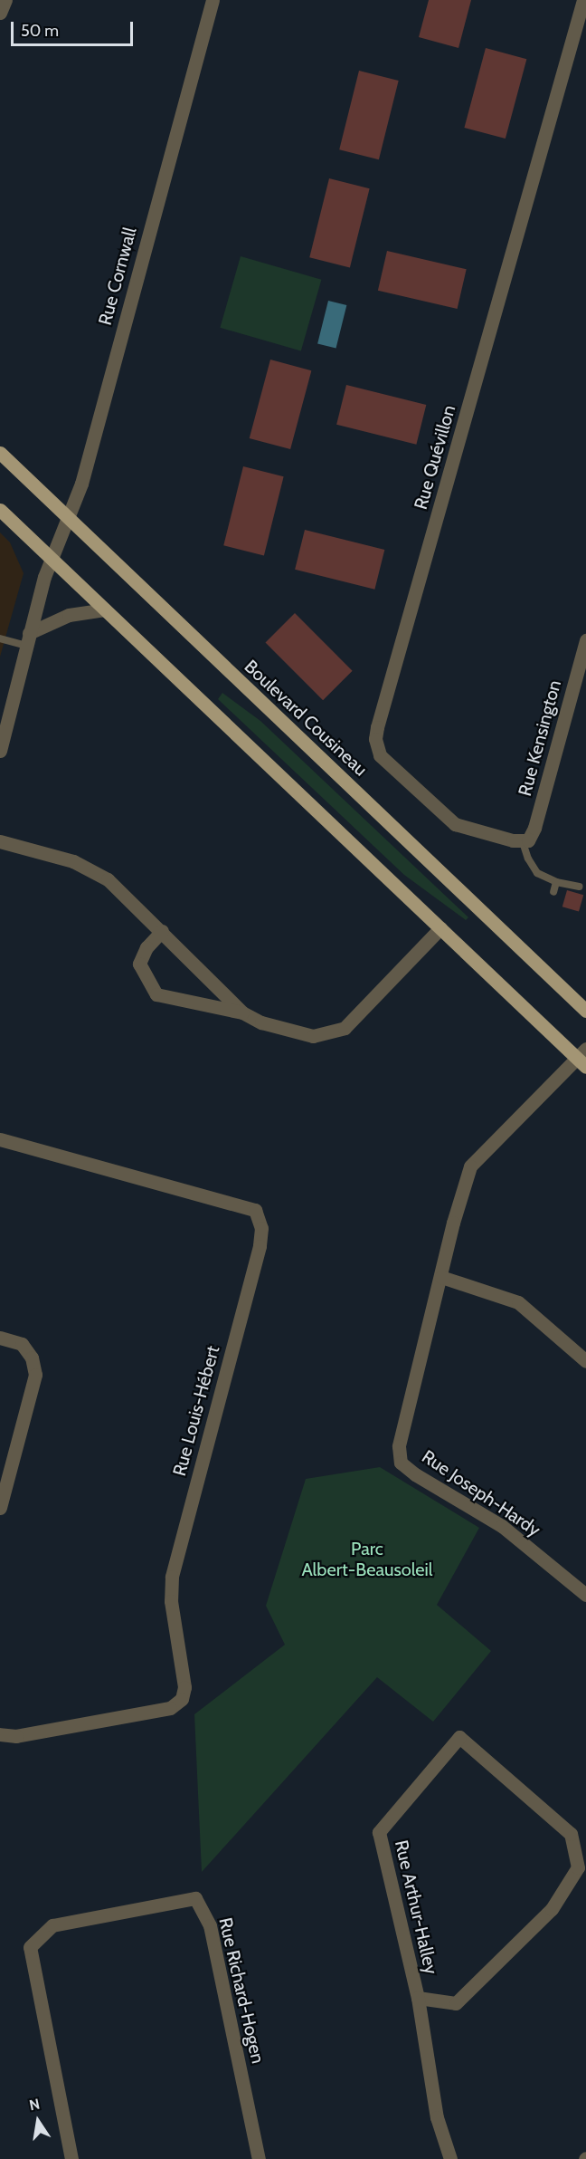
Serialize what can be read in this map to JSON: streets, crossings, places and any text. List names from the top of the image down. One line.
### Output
{"streets":{"main road":["Boulevard Cousineau"],"street":["Rue Cornwall","Rue Quévillon","Rue Kensington","Rue Louis-Hébert","Rue Joseph-Hardy","Rue Arthur-Halley","Rue Richard-Hogen"]},"crossings":[["Rue Cornwall","Boulevard Cousineau"],["Rue Quévillon","Rue Kensington"]],"parks":["Parc Albert-Beausoleil"],"scale_bar":"50 m","north":"top"}
